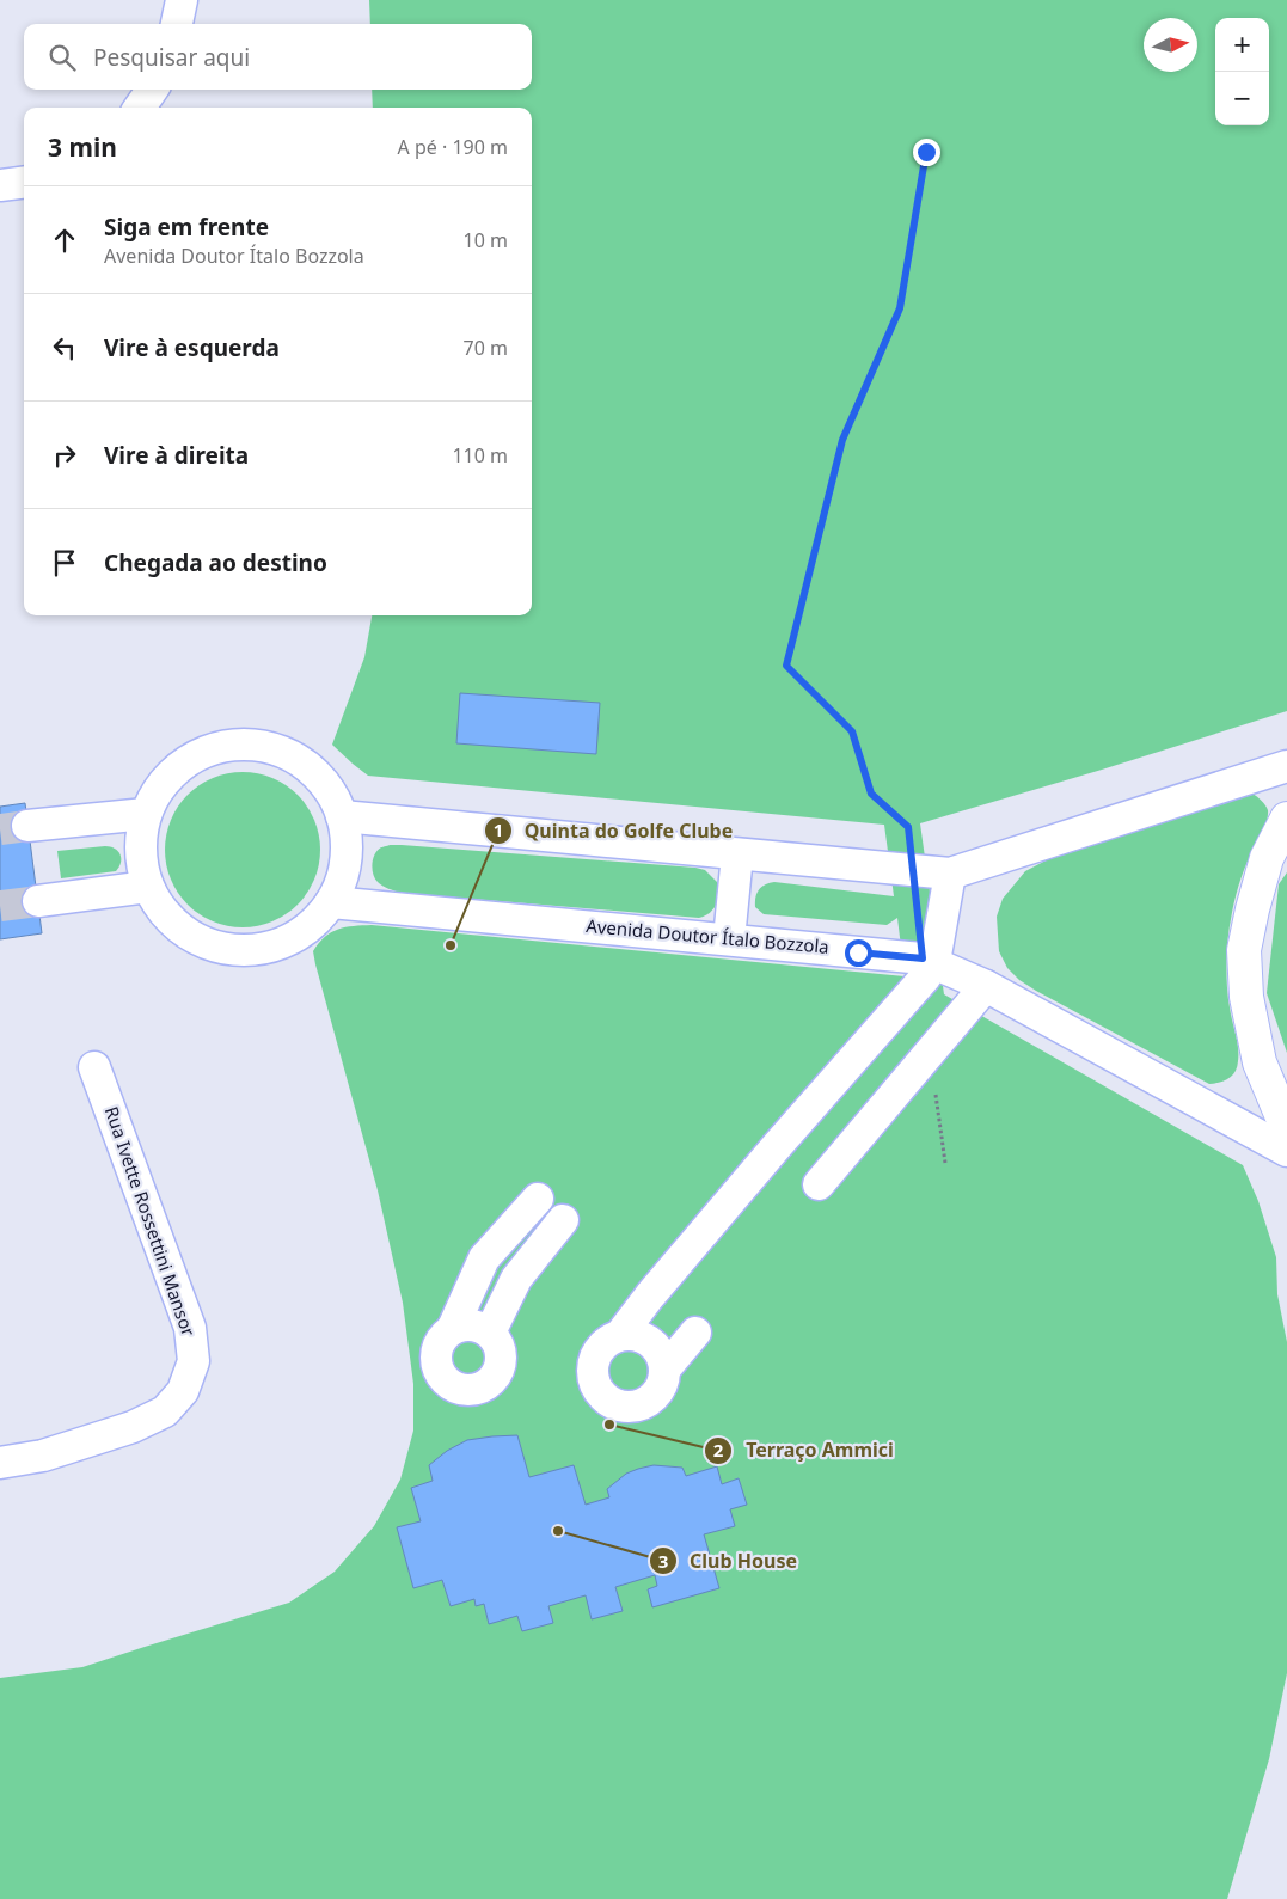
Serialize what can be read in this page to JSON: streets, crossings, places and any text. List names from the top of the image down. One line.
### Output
{"streets":{"street":["Avenida Doutor Ítalo Bozzola","Rua Ivette Rossettini Mansor"]},"places":["Quinta do Golfe Clube","Terraço Ammici","Club House"],"north":"right","page":{"map_buttons":["+","−"],"search":"Pesquisar aqui","heading":["3 min","A pé · 190 m"],"list":[["Siga em frente","Avenida Doutor Ítalo Bozzola","10 m"],["Vire à esquerda","70 m"],["Vire à direita","110 m"],"Chegada ao destino"]}}
